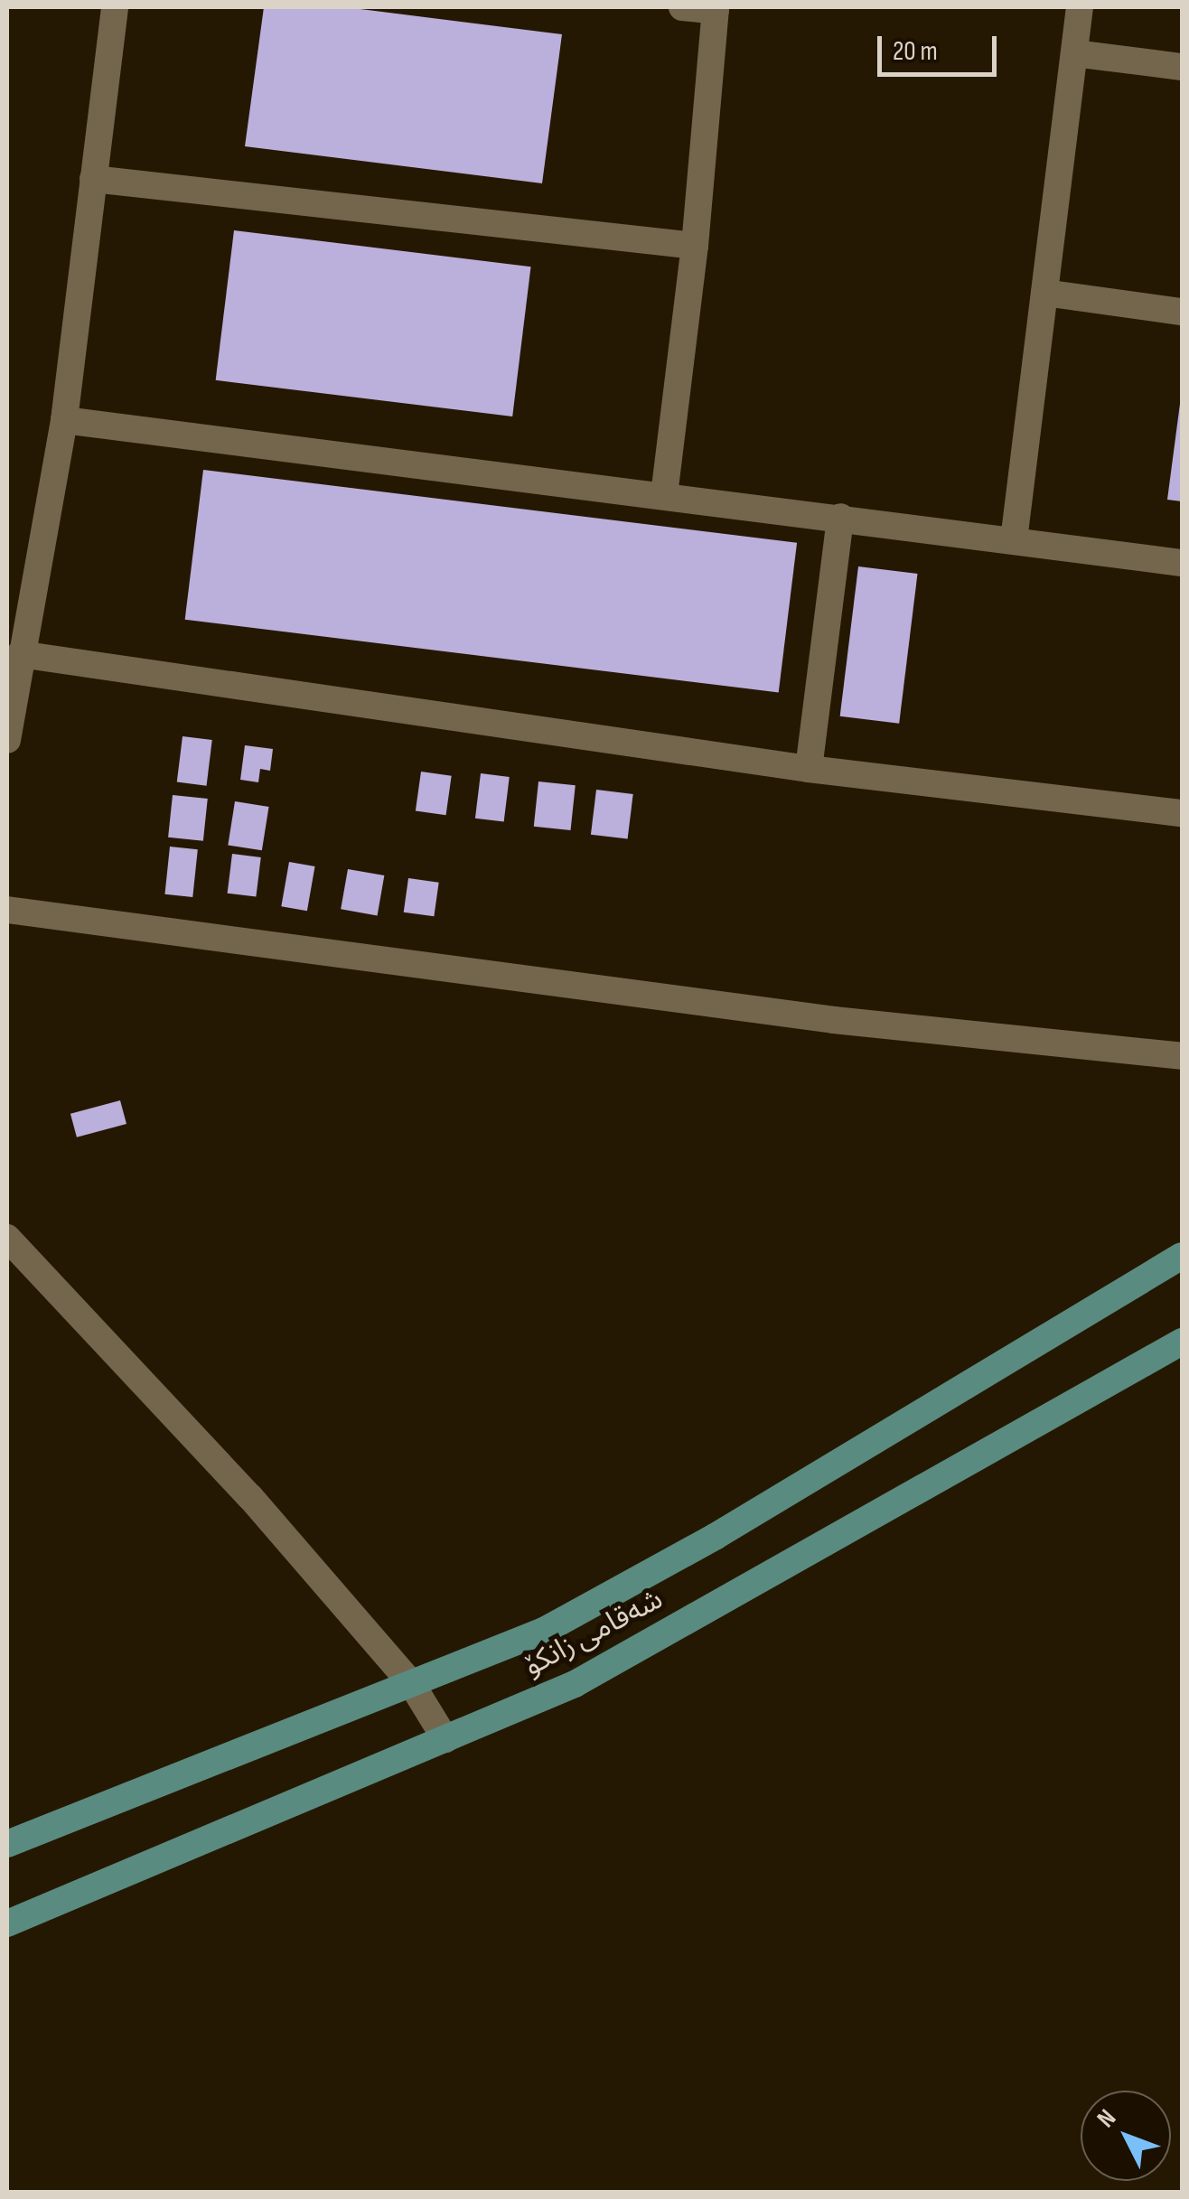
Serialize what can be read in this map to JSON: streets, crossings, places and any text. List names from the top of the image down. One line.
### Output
{"streets":{"main road":["شەقامی زانکۆ"]},"scale_bar":"20 m","north":"top left"}
